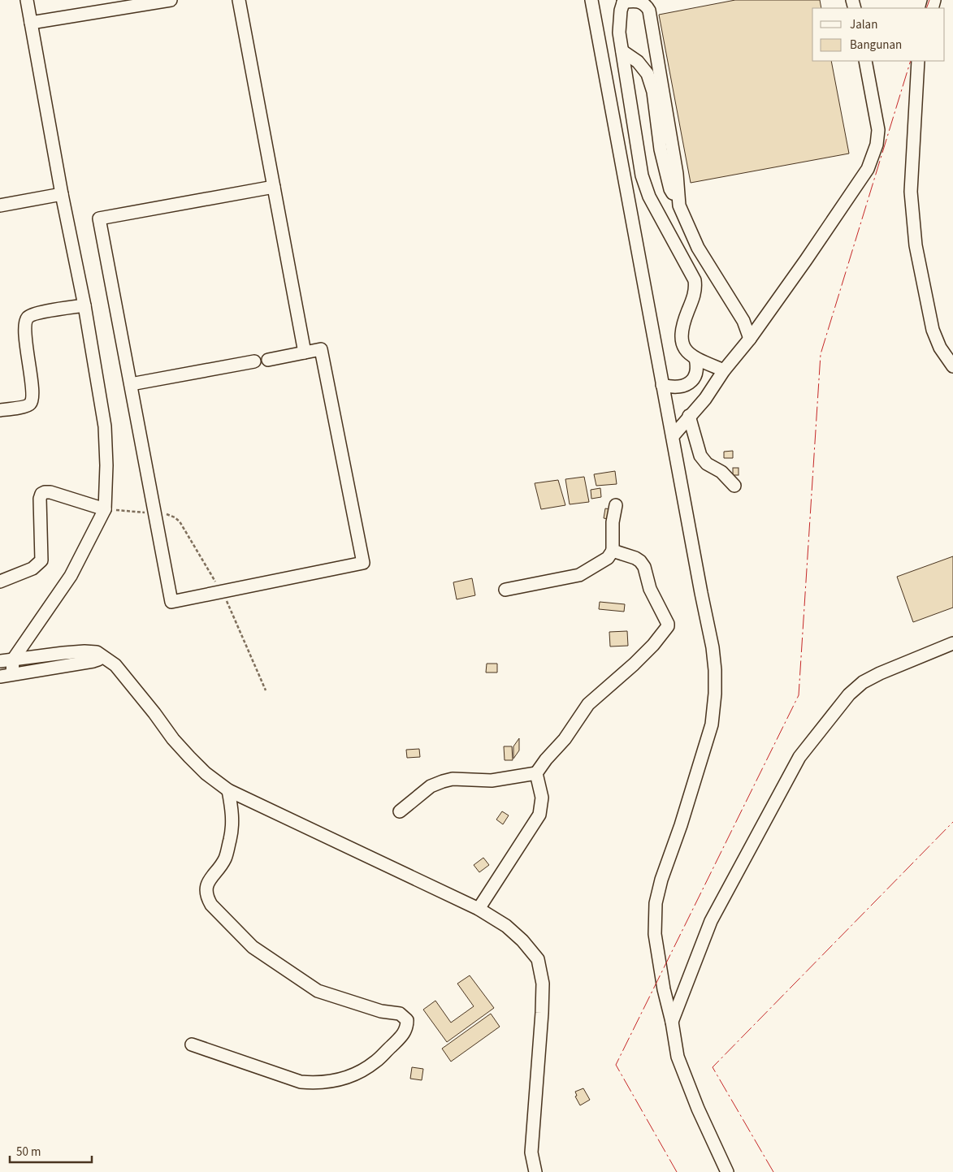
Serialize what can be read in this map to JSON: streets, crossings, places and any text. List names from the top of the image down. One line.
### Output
{"legend":["Jalan","Bangunan"],"scale_bar":"50 m"}
